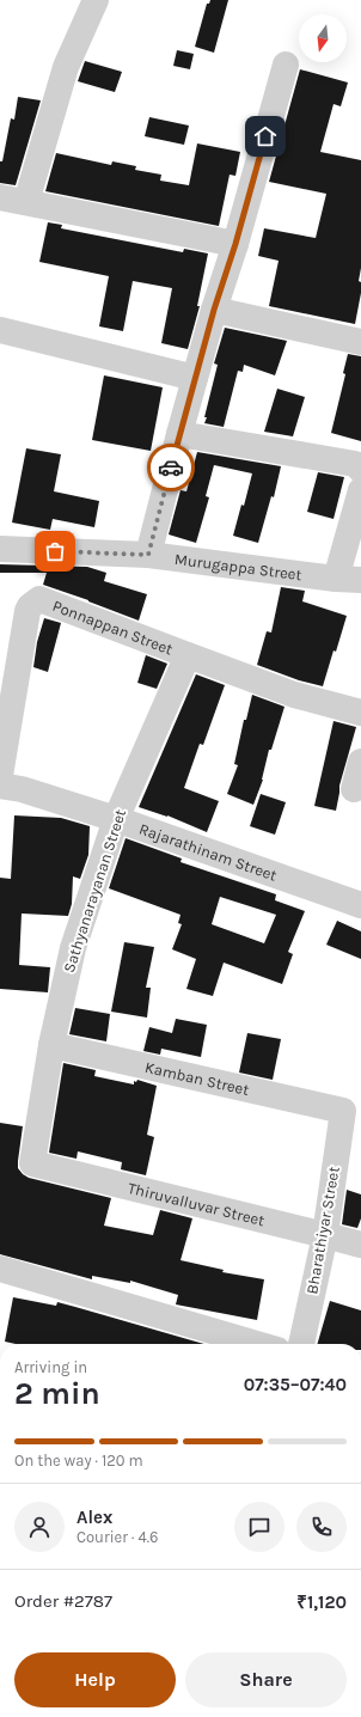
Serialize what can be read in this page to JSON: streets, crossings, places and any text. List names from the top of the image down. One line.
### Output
{"streets":{"street":["Murugappa Street","Ponnappan Street","Rajarathinam Street","Sathyanarayanan Street","Kamban Street","Thiruvalluvar Street","Bharathiyar Street"]},"crossings":[["Ponnappan Street","Sathyanarayanan Street"],["Rajarathinam Street","Sathyanarayanan Street"],["Sathyanarayanan Street","Kamban Street"],["Sathyanarayanan Street","Thiruvalluvar Street"],["Kamban Street","Bharathiyar Street"],["Thiruvalluvar Street","Bharathiyar Street"]],"north":"bottom","page":{"heading":["2 min","Arriving in","07:35–07:40"],"panel":["Alex","Courier · 4.6","Order #2787","₹1,120"],"bar":"On the way · 120 m","buttons":["Help","Share"]}}
